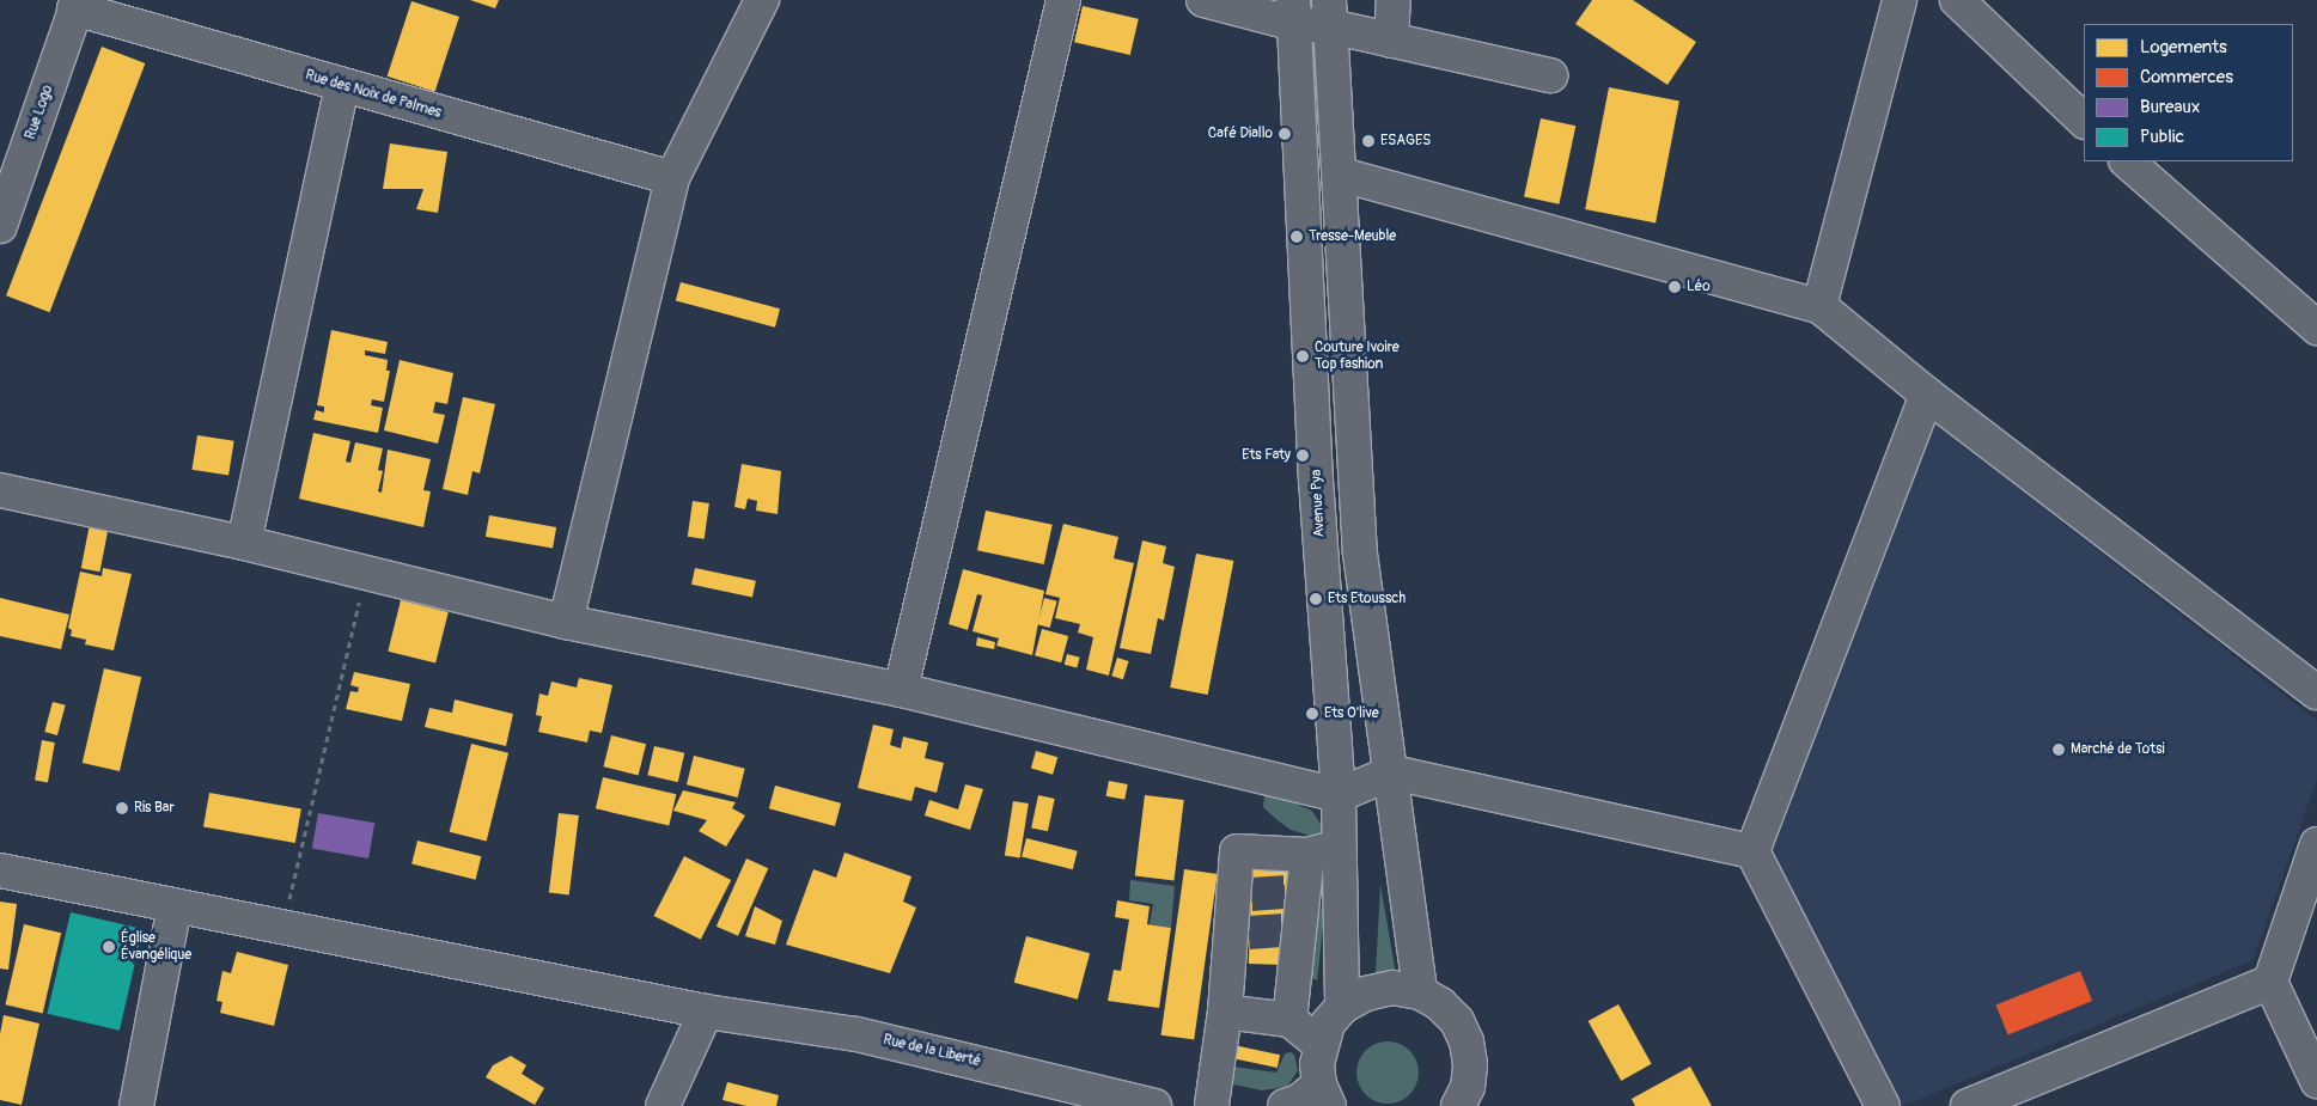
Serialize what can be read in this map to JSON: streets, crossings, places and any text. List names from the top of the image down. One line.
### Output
{"streets":{"street":["Rue des Noix de Palmes","Rue Logo","Avenue Pya","Rue de la Liberté"]},"crossings":[["Rue des Noix de Palmes","Rue Logo"]],"places":["Café Diallo","ESAGES","Tresse-Meuble","Léo","Couture Ivoire Top fashion","Ets Faty","Ets Etoussch","Ets O'live","Marché de Totsi","Ris Bar","Église Évangélique"],"legend":["Logements","Commerces","Bureaux","Public"]}
